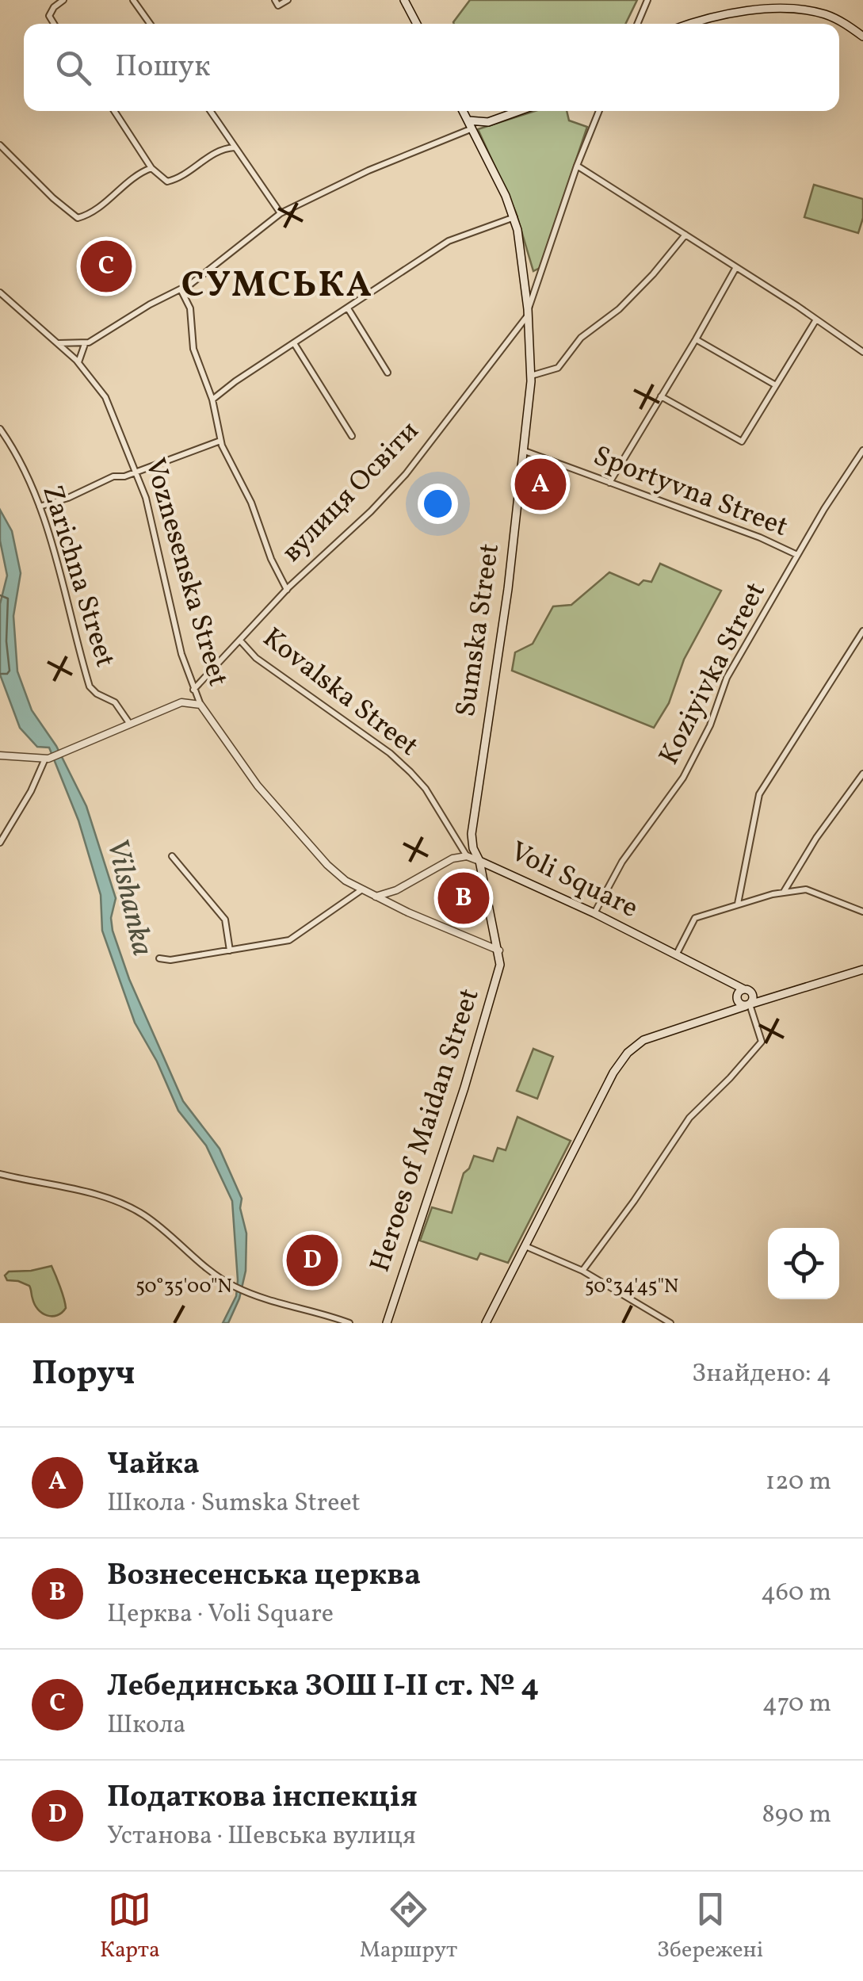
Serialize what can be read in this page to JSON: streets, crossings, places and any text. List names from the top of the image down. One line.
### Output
{"streets":{"main road":["Sumska Street","Voli Square","Heroes of Maidan Street"],"street":["вулиця Освіти","Sportyvna Street","Voznesenska Street","Zarichna Street","Koziyivka Street","Kovalska Street"]},"crossings":[["вулиця Освіти","Voznesenska Street"],["вулиця Освіти","Sumska Street"],["вулиця Освіти","Kovalska Street"],["Sportyvna Street","Sumska Street"],["Sportyvna Street","Koziyivka Street"],["Voznesenska Street","Voli Square"],["Voznesenska Street","Heroes of Maidan Street"],["Sumska Street","Voli Square"],["Koziyivka Street","Voli Square"],["Voli Square","Heroes of Maidan Street"]],"districts":["СУМСЬКА"],"water":["Vilshanka"],"page":{"search":"Пошук","pins":["C","A","B","D"],"heading":["Поруч","Знайдено: 4"],"list":[{"mark":"A","name":"Чайка","note":"Школа · Sumska Street","value":"120 m"},{"mark":"B","name":"Вознесенська церква","note":"Церква · Voli Square","value":"460 m"},{"mark":"C","name":"Лебединська ЗОШ І-ІІ ст. № 4","note":"Школа","value":"470 m"},{"mark":"D","name":"Податкова інспекція","note":"Установа · Шевська вулиця","value":"890 m"}],"nav":["Карта","Маршрут","Збережені"]},"coordinates":["50°35'00\"N","50°34'45\"N"]}
